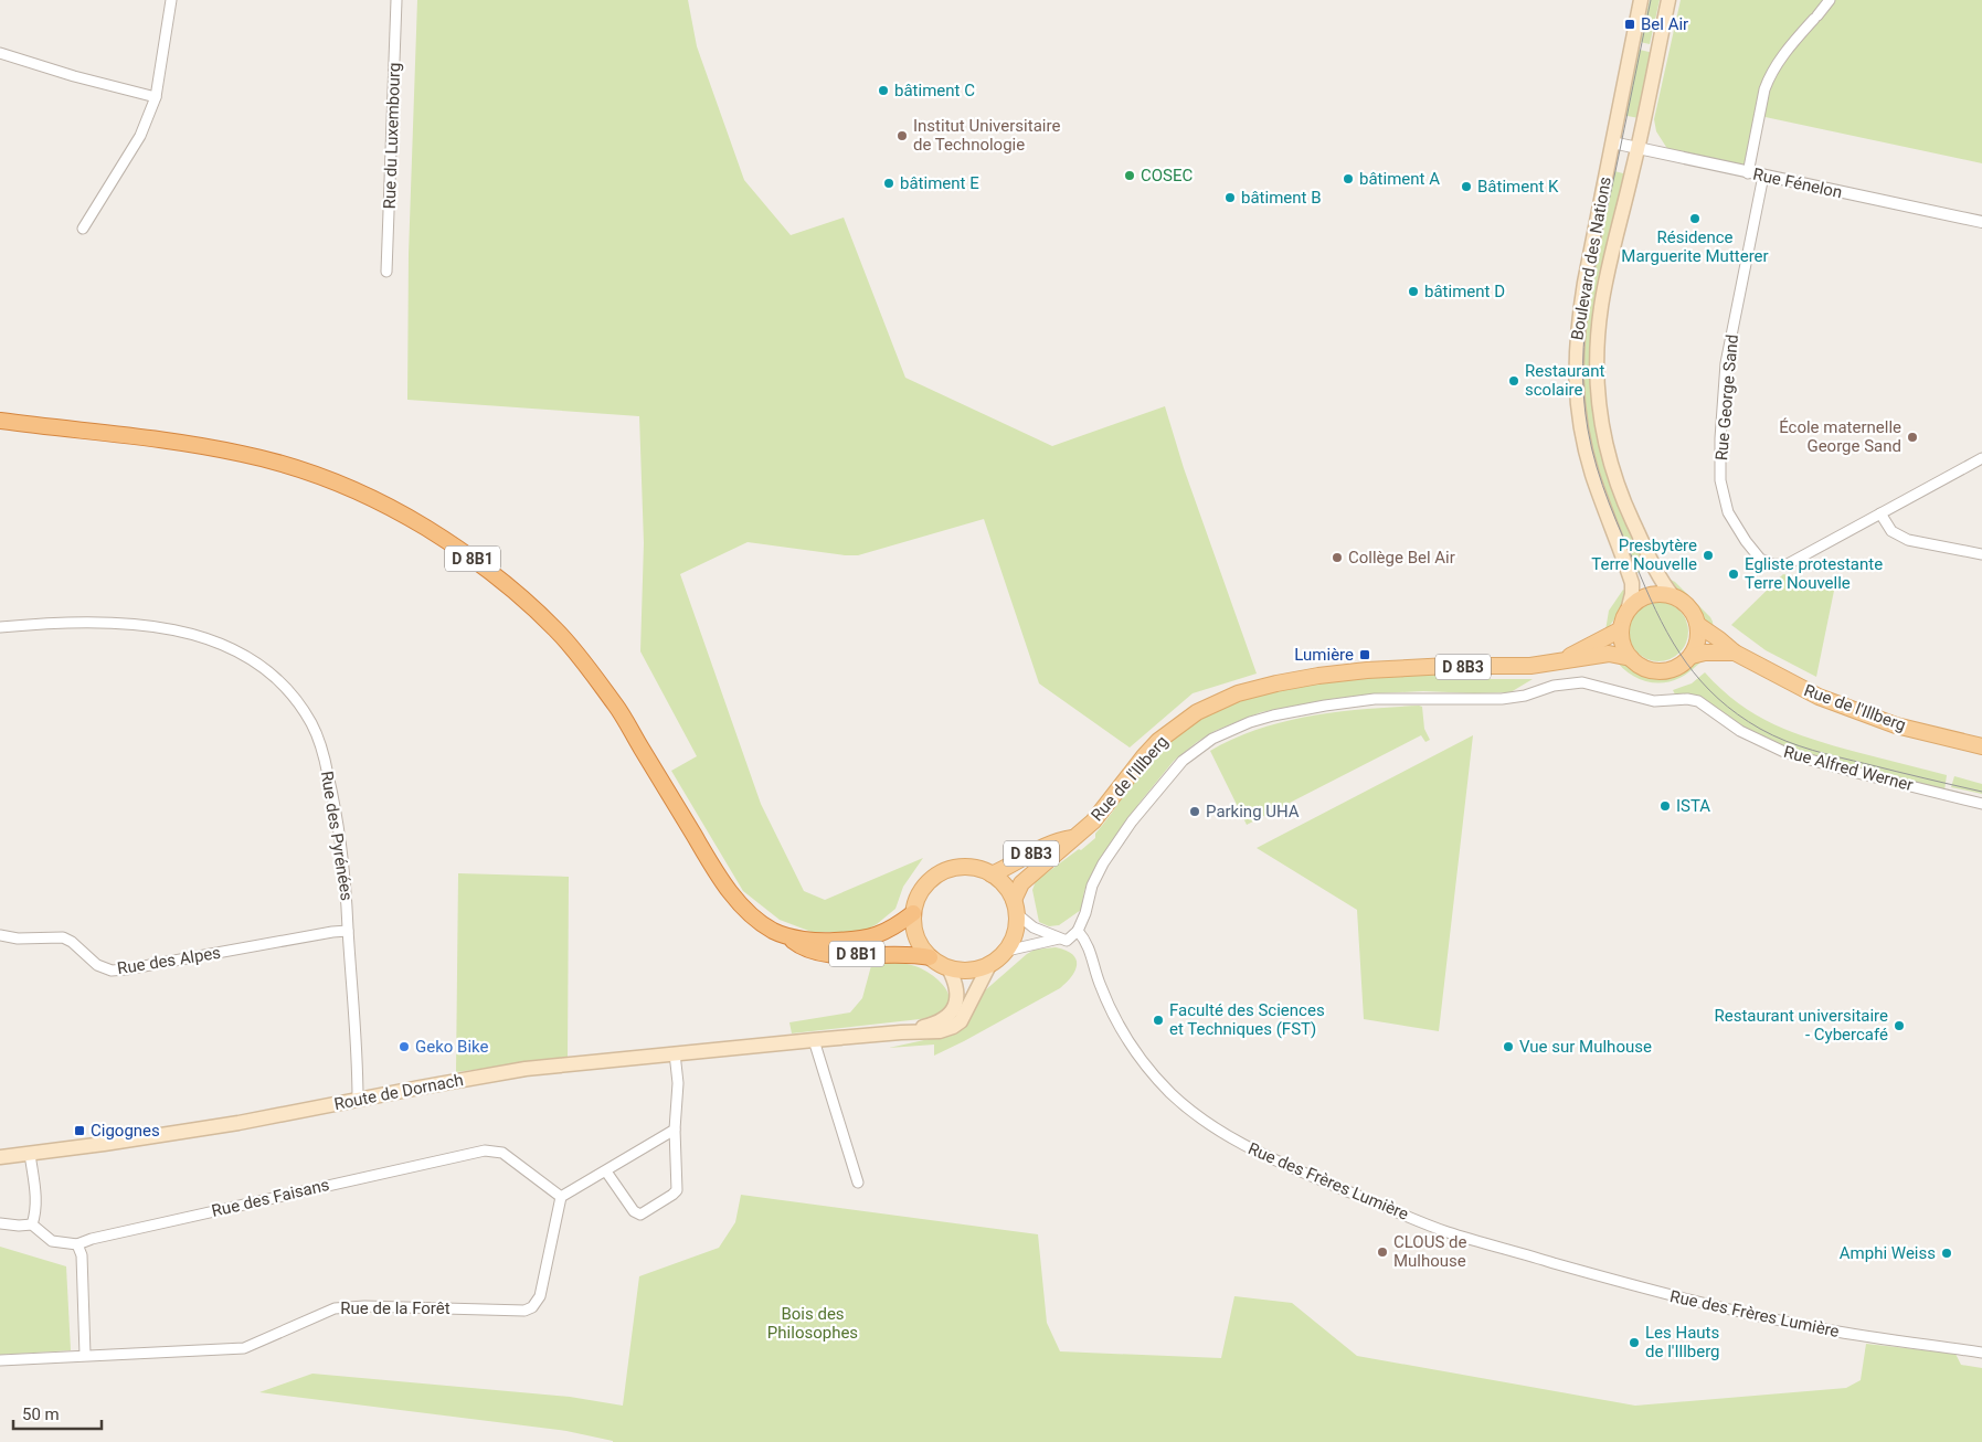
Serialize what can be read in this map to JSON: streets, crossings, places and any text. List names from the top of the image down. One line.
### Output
{"streets":{"highway":["D 8B1"],"main road":["Boulevard des Nations","D 8B3","Rue de l'Illberg","Route de Dornach"],"street":["Rue du Luxembourg","Rue Fénelon","Rue George Sand","Rue Alfred Werner","Rue des Pyrénées","Rue des Alpes","Rue des Frères Lumière","Rue des Faisans","Rue de la Forêt"]},"crossings":[["Rue Fénelon","Boulevard des Nations"],["Rue Fénelon","Rue George Sand"],["Boulevard des Nations","D 8B3"],["Boulevard des Nations","Rue de l'Illberg"],["D 8B1","D 8B3"],["D 8B3","Rue de l'Illberg"],["Rue Alfred Werner","Rue des Frères Lumière"],["Rue des Pyrénées","Rue des Alpes"],["Rue des Pyrénées","Route de Dornach"],["Rue des Faisans","Rue de la Forêt"]],"parks":["Bois des Philosophes"],"places":{"transit":["Bel Air","Lumière","Cigognes"],"other":["bâtiment C","Institut Universitaire de Technologie","COSEC","bâtiment A","bâtiment E","Bâtiment K","bâtiment B","Résidence Marguerite Mutterer","bâtiment D","Restaurant scolaire","École maternelle George Sand","Presbytère Terre Nouvelle","Collège Bel Air","Egliste protestante Terre Nouvelle","ISTA","Parking UHA","Faculté des Sciences et Techniques (FST)","Restaurant universitaire - Cybercafé","Geko Bike","Vue sur Mulhouse","CLOUS de Mulhouse","Amphi Weiss","Les Hauts de l'Illberg"]},"scale_bar":"50 m"}
